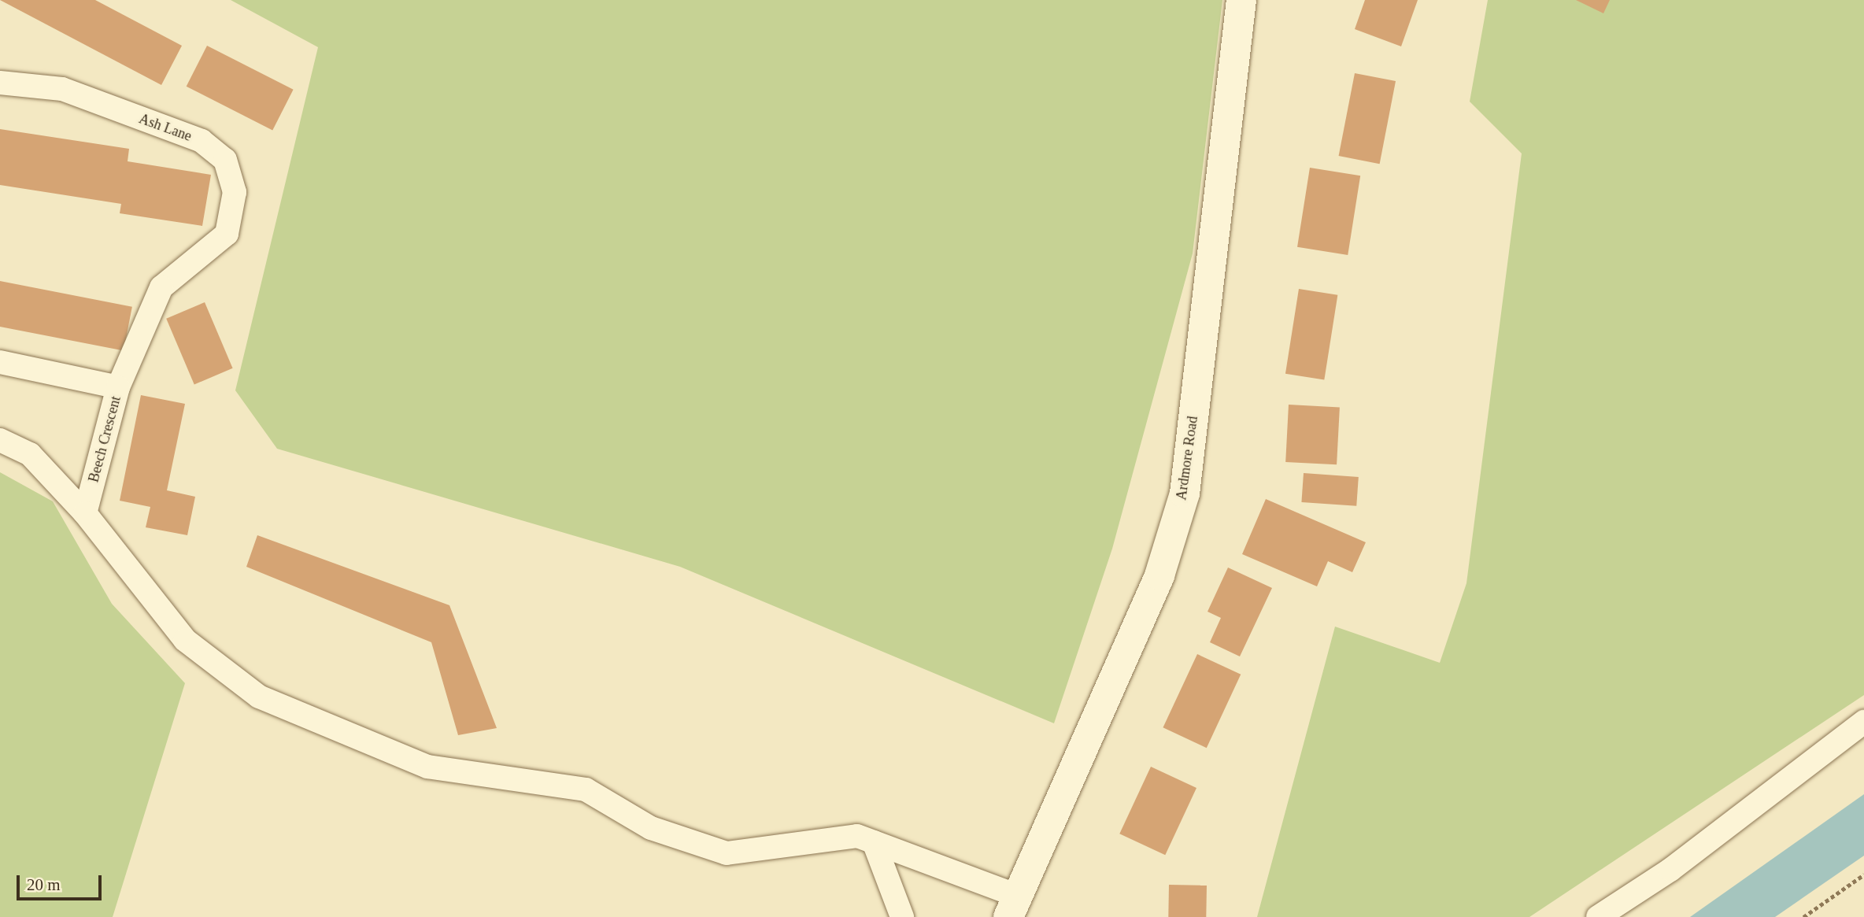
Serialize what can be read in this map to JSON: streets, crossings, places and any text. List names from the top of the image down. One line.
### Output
{"streets":{"street":["Ash Lane","Beech Crescent","Ardmore Road"]},"crossings":[["Ash Lane","Beech Crescent"]],"scale_bar":"20 m"}
